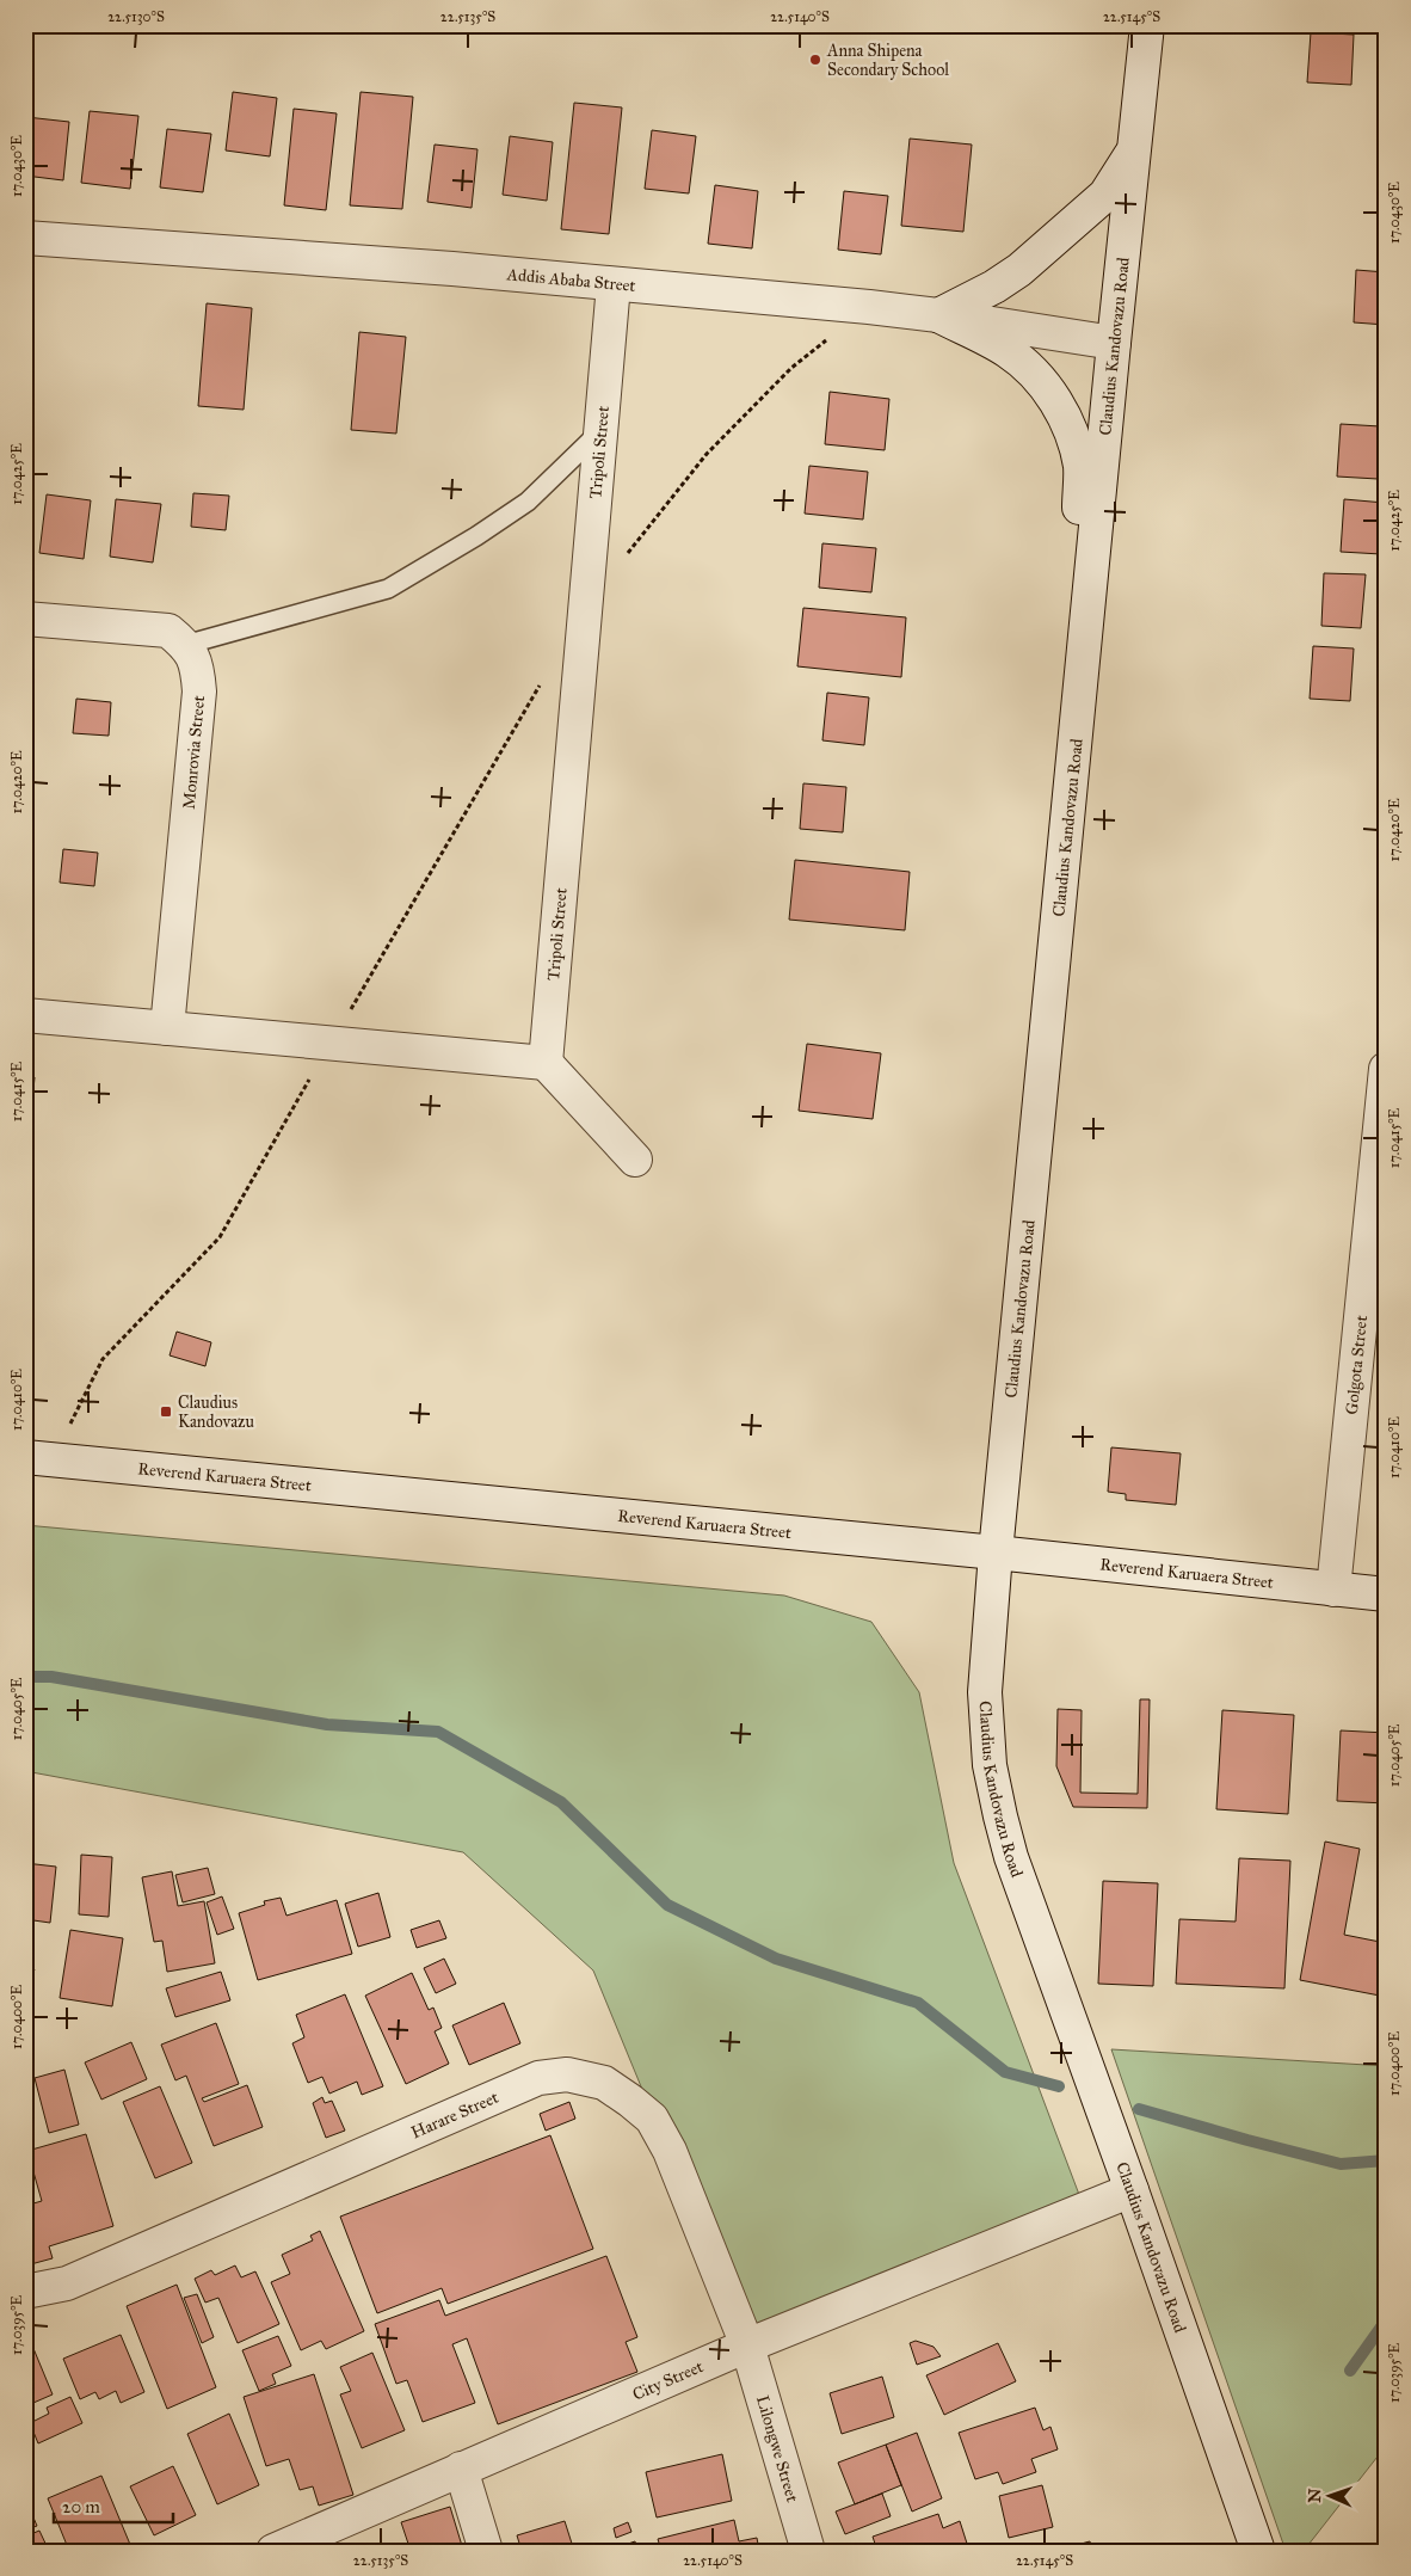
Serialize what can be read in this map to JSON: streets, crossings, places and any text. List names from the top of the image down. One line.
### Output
{"streets":{"street":["Addis Ababa Street","Claudius Kandovazu Road","Tripoli Street","Monrovia Street","Golgota Street","Reverend Karuaera Street","Harare Street","City Street","Lilongwe Street"]},"crossings":[["Addis Ababa Street","Claudius Kandovazu Road"],["Addis Ababa Street","Tripoli Street"],["Claudius Kandovazu Road","Reverend Karuaera Street"],["Claudius Kandovazu Road","City Street"],["Golgota Street","Reverend Karuaera Street"],["Harare Street","City Street"],["Harare Street","Lilongwe Street"],["City Street","Lilongwe Street"]],"places":{"other":["Anna Shipena Secondary School"],"transit":["Claudius Kandovazu"]},"scale_bar":"20 m","north":"left","coordinates":["22.5130°S","22.5135°S","22.5140°S","22.5145°S","17.0430°E","17.0425°E","17.0420°E","17.0415°E","17.0410°E","17.0405°E","17.0400°E","17.0395°E"]}
